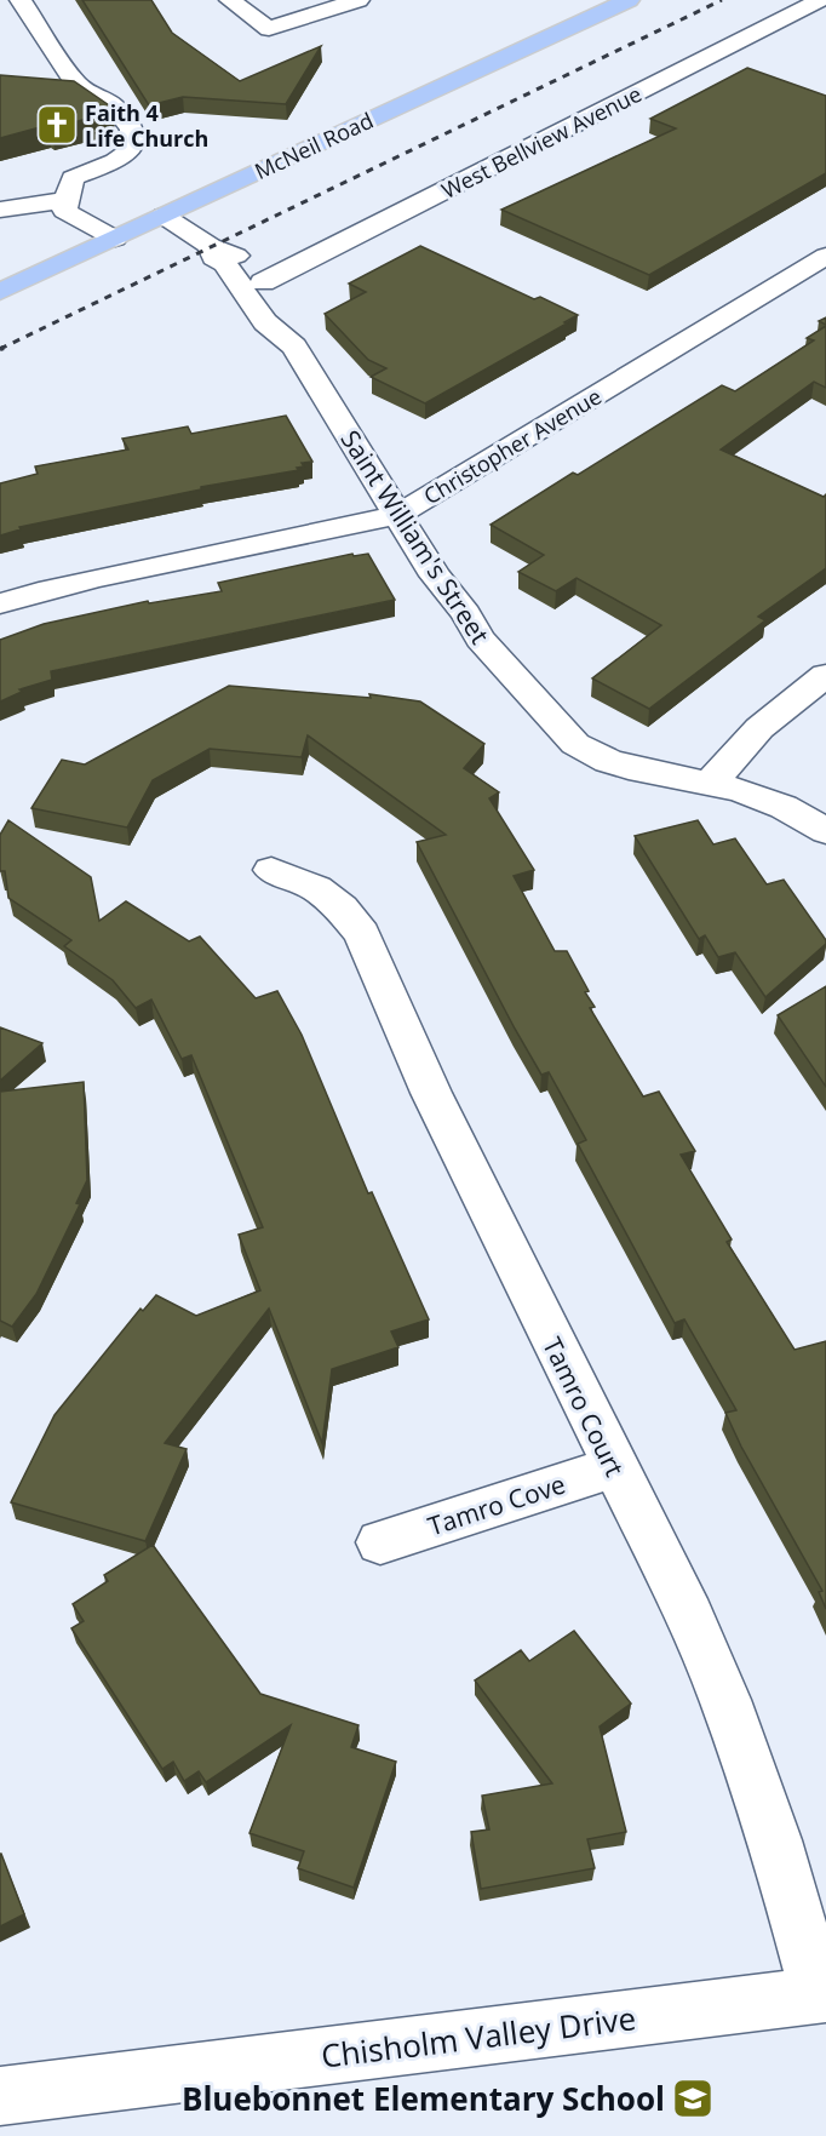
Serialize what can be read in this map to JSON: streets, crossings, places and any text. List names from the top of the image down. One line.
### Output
{"streets":{"main road":["McNeil Road"],"street":["West Bellview Avenue","Christopher Avenue","Saint William's Street","Tamro Court","Tamro Cove","Chisholm Valley Drive"]},"crossings":[["West Bellview Avenue","Saint William's Street"],["McNeil Road","Saint William's Street"],["Christopher Avenue","Saint William's Street"],["Tamro Court","Tamro Cove"],["Tamro Court","Chisholm Valley Drive"]],"places":{"church":["Faith 4 Life Church"],"school or university":["Bluebonnet Elementary School"]}}
